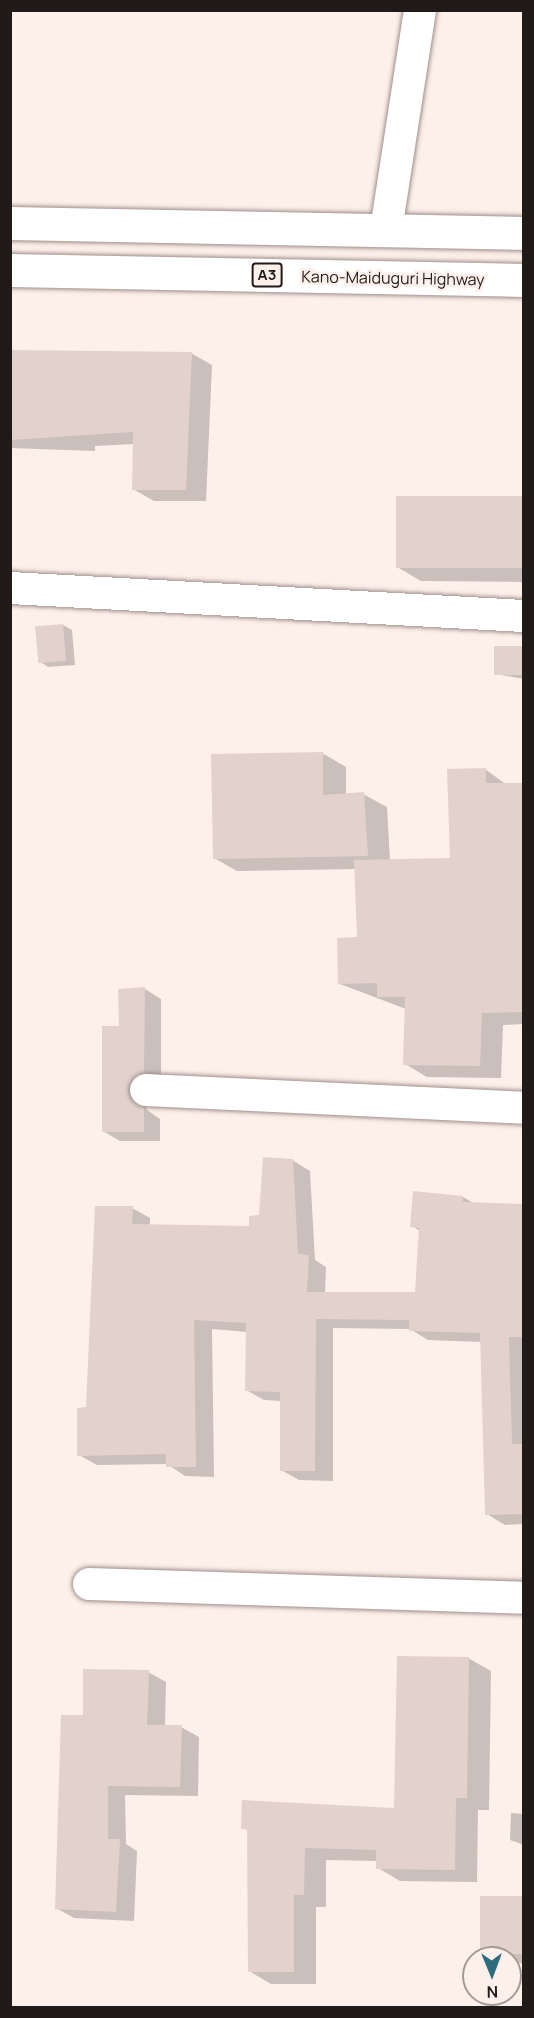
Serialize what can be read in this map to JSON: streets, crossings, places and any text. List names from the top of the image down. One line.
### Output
{"streets":{"highway":["A3","Kano-Maiduguri Highway"]},"north":"bottom"}
